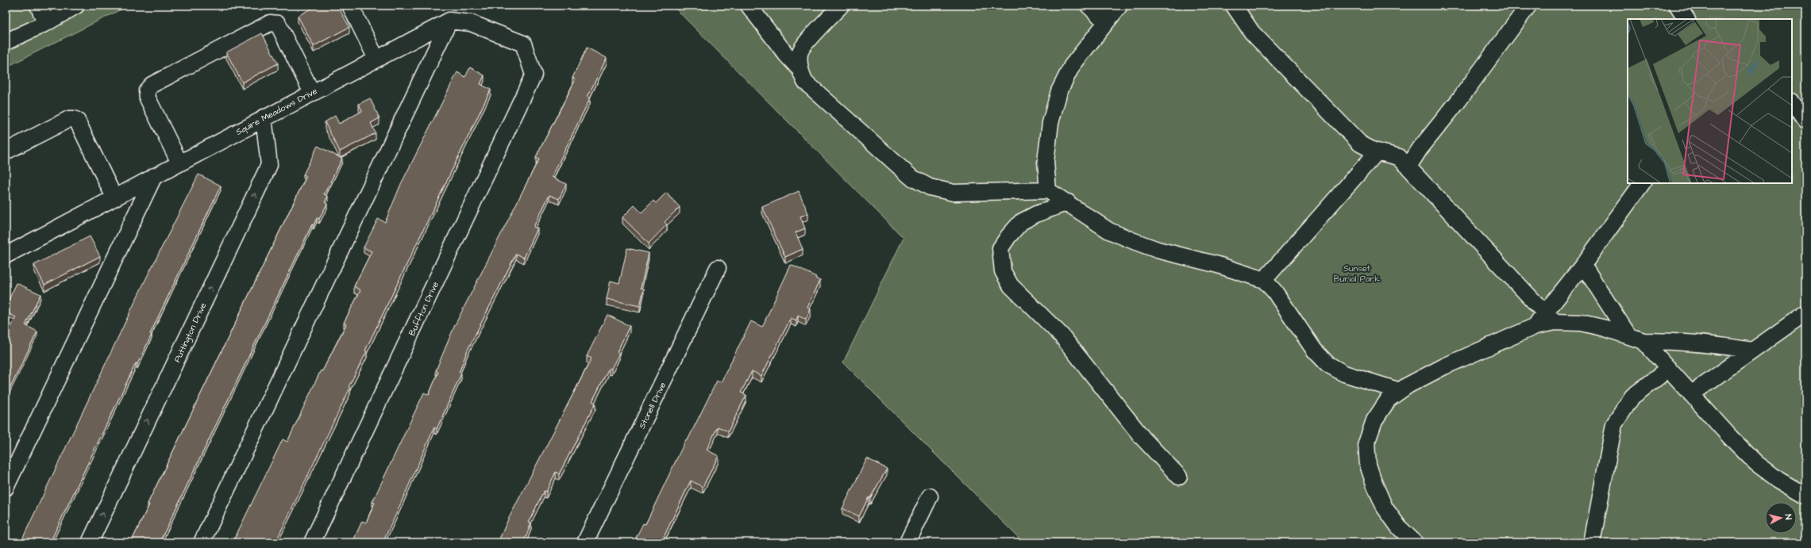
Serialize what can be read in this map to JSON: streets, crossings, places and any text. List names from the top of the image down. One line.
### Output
{"streets":{"street":["Squire Meadows Drive","Buffton Drive","Puttington Drive","Stonell Drive"]},"crossings":[["Squire Meadows Drive","Buffton Drive"],["Squire Meadows Drive","Puttington Drive"]],"parks":["Sunset Burial Park"],"north":"right"}
